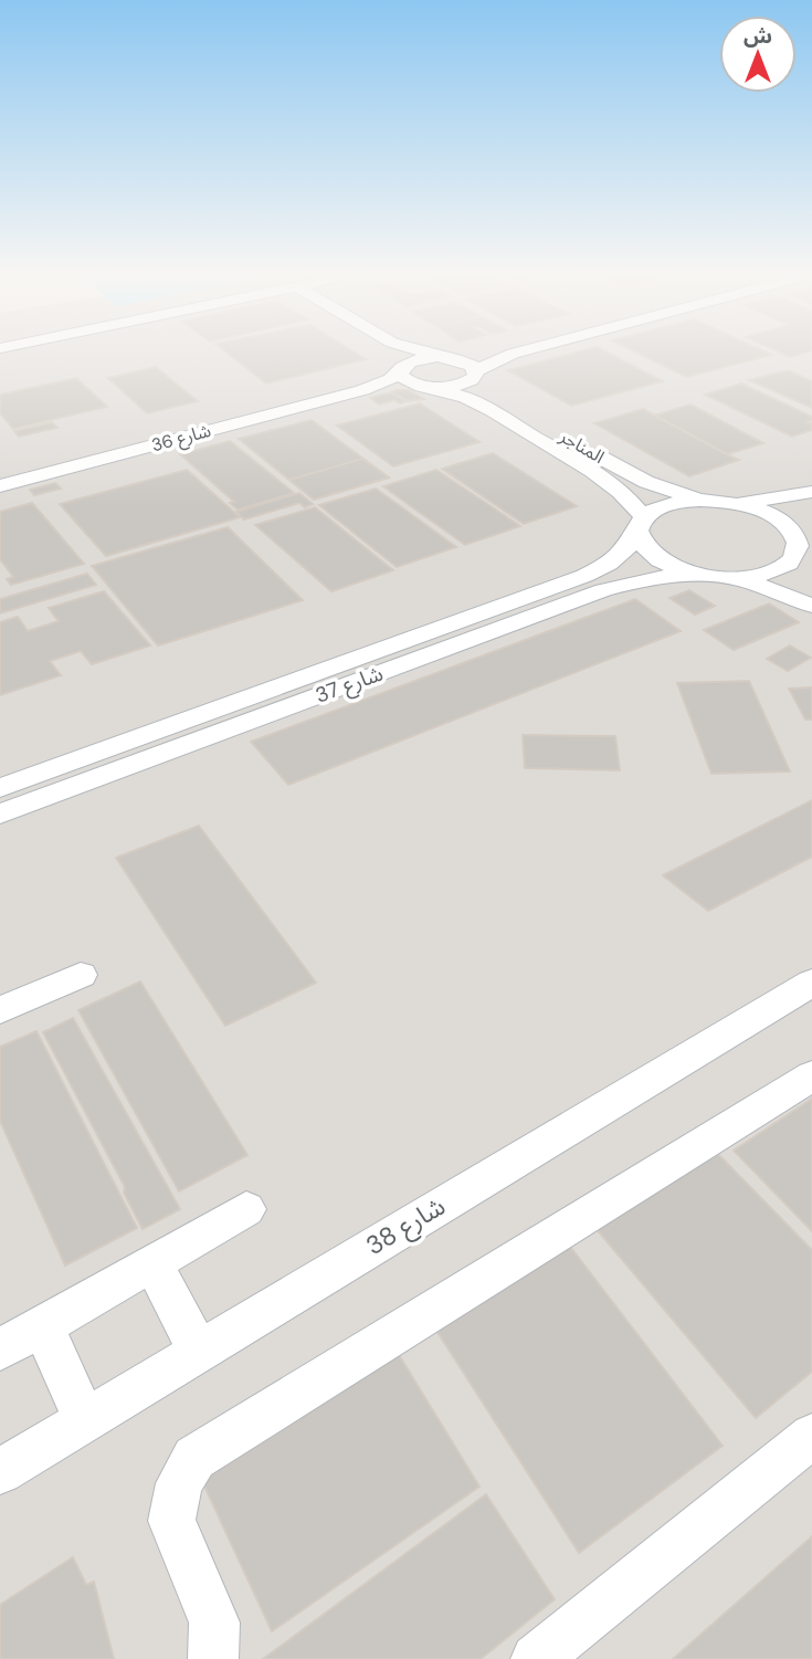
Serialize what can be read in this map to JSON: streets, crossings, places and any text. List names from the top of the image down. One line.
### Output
{"streets":{"street":["شارع 36","المناجر","شارع 37","شارع 38"]},"crossings":[["شارع 36","المناجر"],["المناجر","شارع 37"]],"north":"top"}
